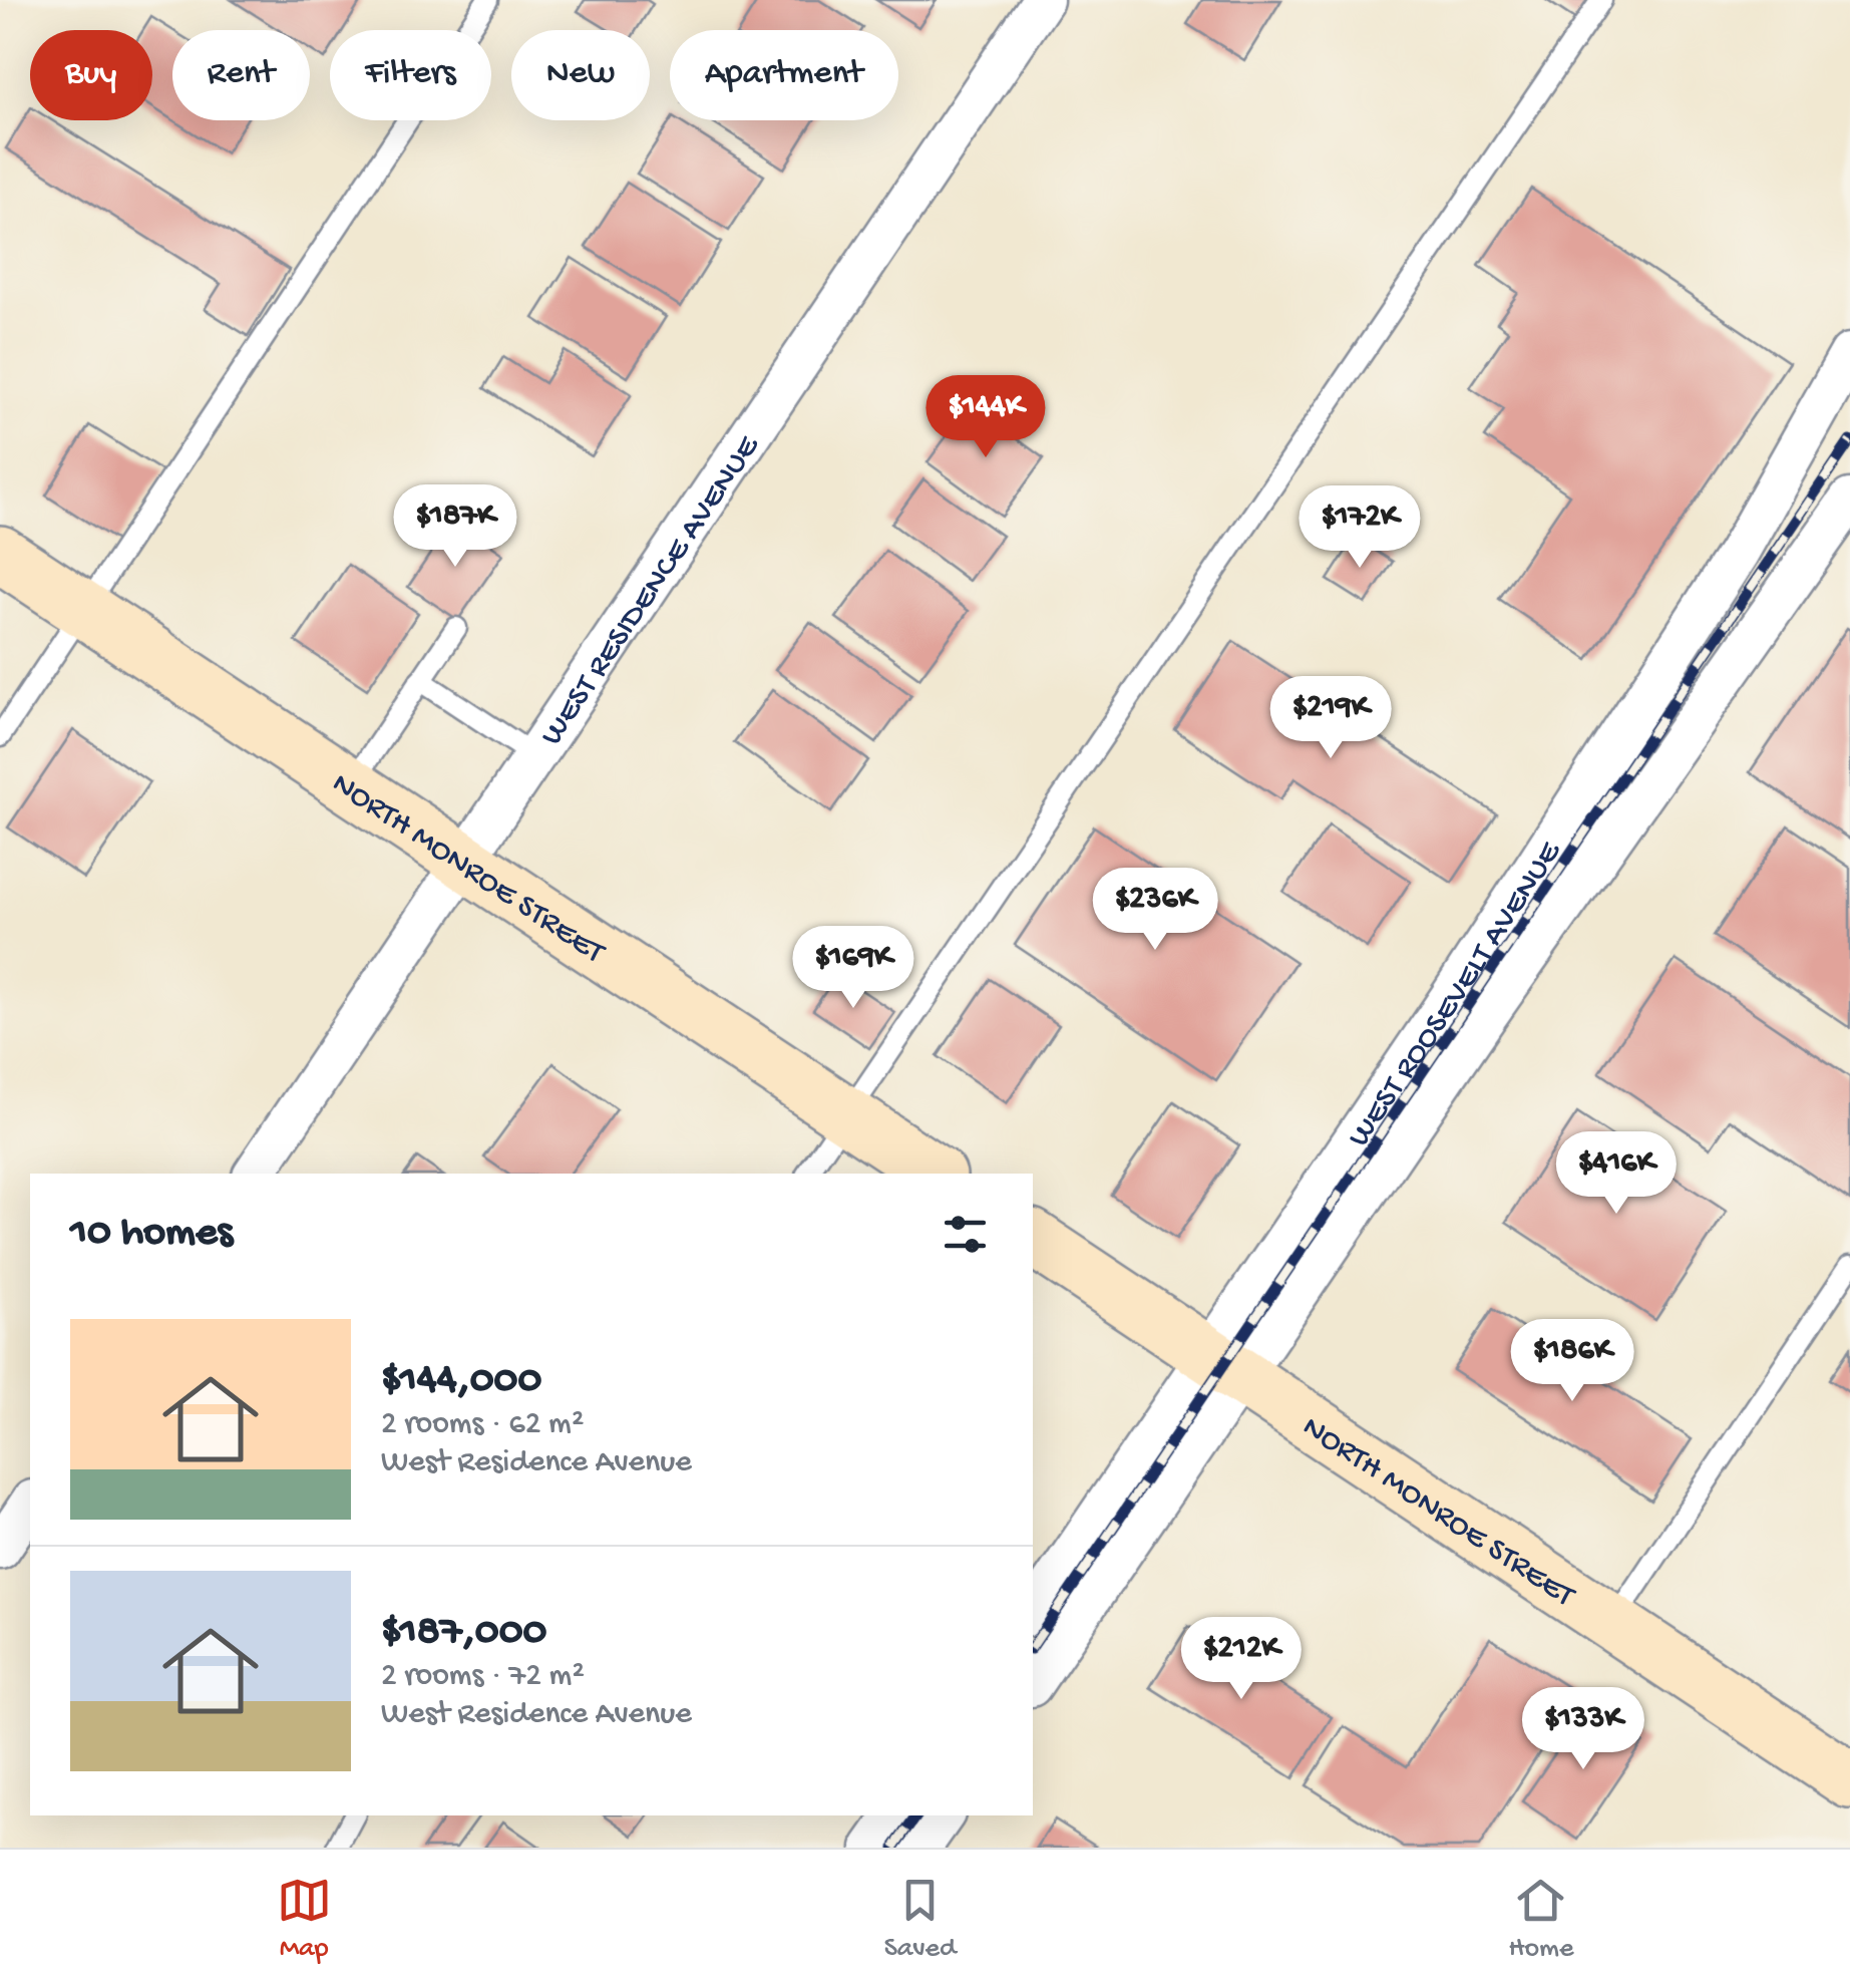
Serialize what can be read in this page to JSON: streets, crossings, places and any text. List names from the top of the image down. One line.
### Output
{"streets":{"main road":["NORTH MONROE STREET"],"street":["WEST RESIDENCE AVENUE","WEST ROOSEVELT AVENUE"]},"crossings":[["WEST RESIDENCE AVENUE","NORTH MONROE STREET"],["NORTH MONROE STREET","WEST ROOSEVELT AVENUE"]],"page":{"chip":["Buy","Rent","Filters","New","Apartment"],"price":["$144K","$187K","$172K","$219K","$236K","$169K","$416K","$186K","$212K","$133K"],"heading":"10 homes","list":[{"name":"$144,000","note":"2 rooms · 62 m² · West Residence Avenue"},{"name":"$187,000","note":"2 rooms · 72 m² · West Residence Avenue"}],"tabs":["Map","Saved","Home"]}}
